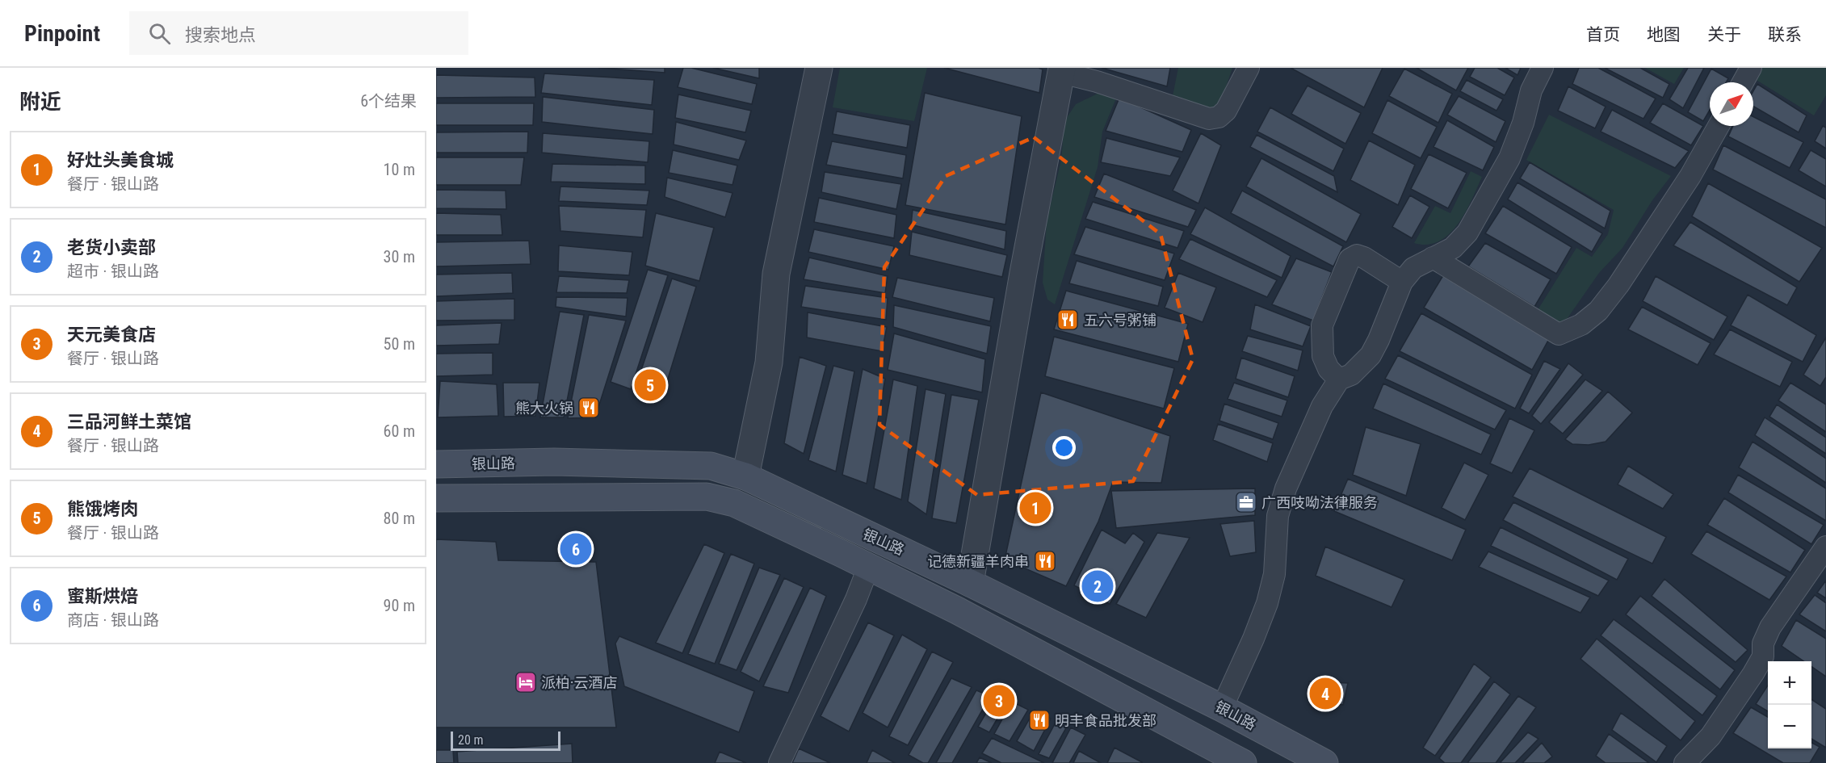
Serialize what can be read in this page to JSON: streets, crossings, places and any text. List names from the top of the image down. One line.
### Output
{"streets":{"main road":["银山路"]},"places":{"restaurant":["五六号粥铺","熊大火锅","记德新疆羊肉串","明丰食品批发部"],"office":["广西吱呦法律服务"],"hotel":["派柏·云酒店"]},"scale_bar":"20 m","north":"top right","page":{"header":"Pinpoint","search":"搜索地点","nav":["首页","地图","关于","联系"],"heading":["附近","6个结果"],"list":[{"mark":"1","name":"好灶头美食城","note":"餐厅 · 银山路","value":"10 m"},{"mark":"2","name":"老货小卖部","note":"超市 · 银山路","value":"30 m"},{"mark":"3","name":"天元美食店","note":"餐厅 · 银山路","value":"50 m"},{"mark":"4","name":"三品河鲜土菜馆","note":"餐厅 · 银山路","value":"60 m"},{"mark":"5","name":"熊饿烤肉","note":"餐厅 · 银山路","value":"80 m"},{"mark":"6","name":"蜜斯烘焙","note":"商店 · 银山路","value":"90 m"}],"pins":["5","1","6","2","4","3"],"map_buttons":["+","−"],"scale":"20 m"}}
